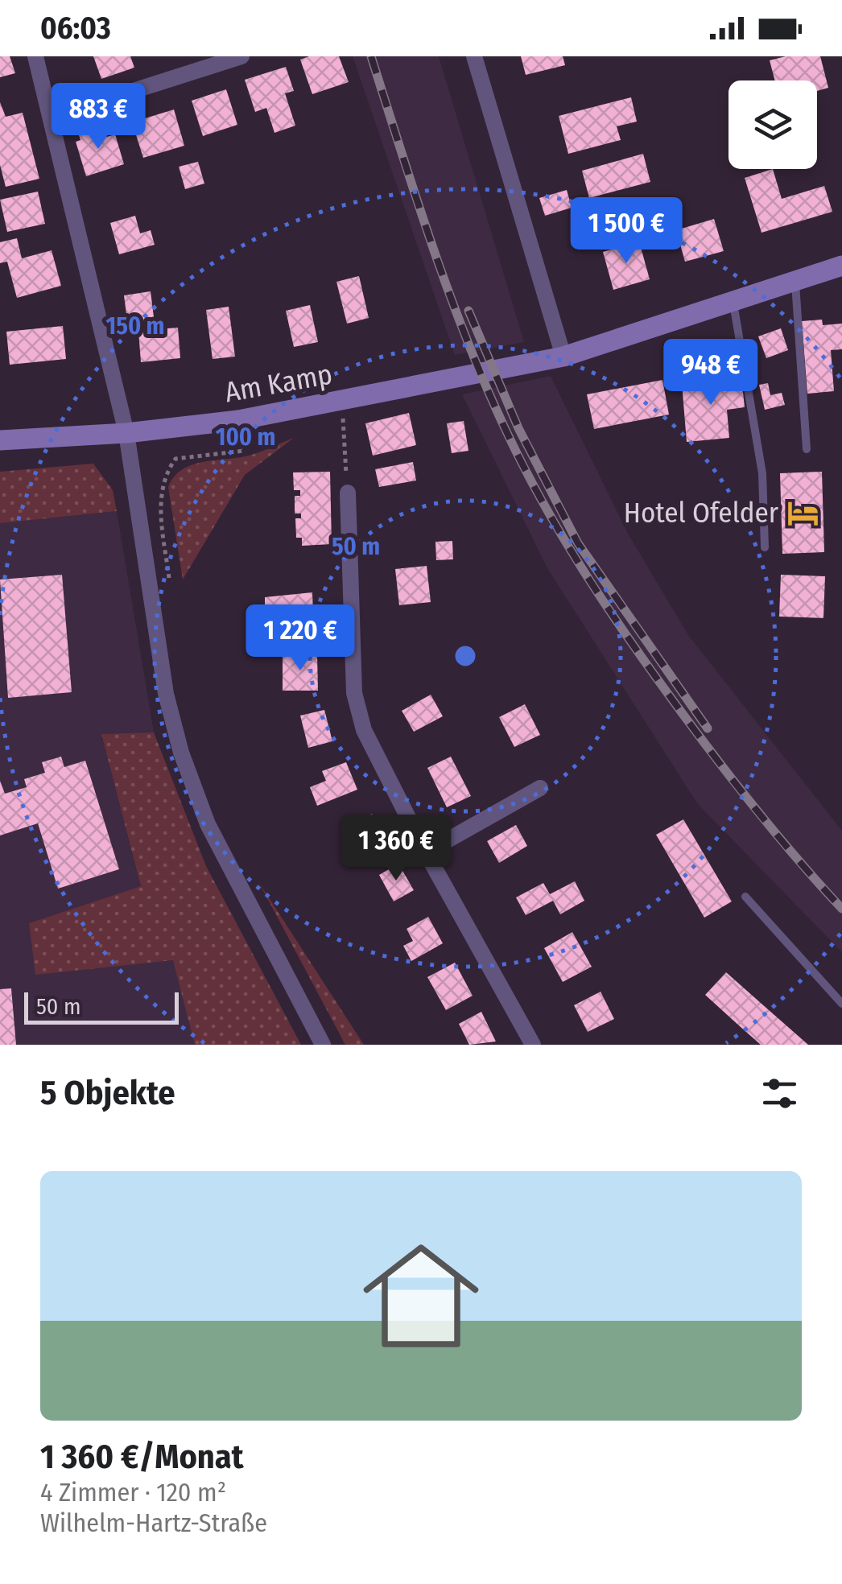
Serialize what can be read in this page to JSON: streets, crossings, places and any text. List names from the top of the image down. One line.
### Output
{"streets":{"main road":["Am Kamp"]},"places":{"hotel":["Hotel Ofelder"]},"scale_bar":"50 m","page":{"status":"06:03","price":["883 €","1 500 €","948 €","1 220 €","1 360 €"],"scale":"50 m","heading":"5 Objekte","list":[{"name":"1 360 €/Monat","note":"4 Zimmer · 120 m² · Wilhelm-Hartz-Straße"}]},"rings":["150 m","100 m","50 m"]}
